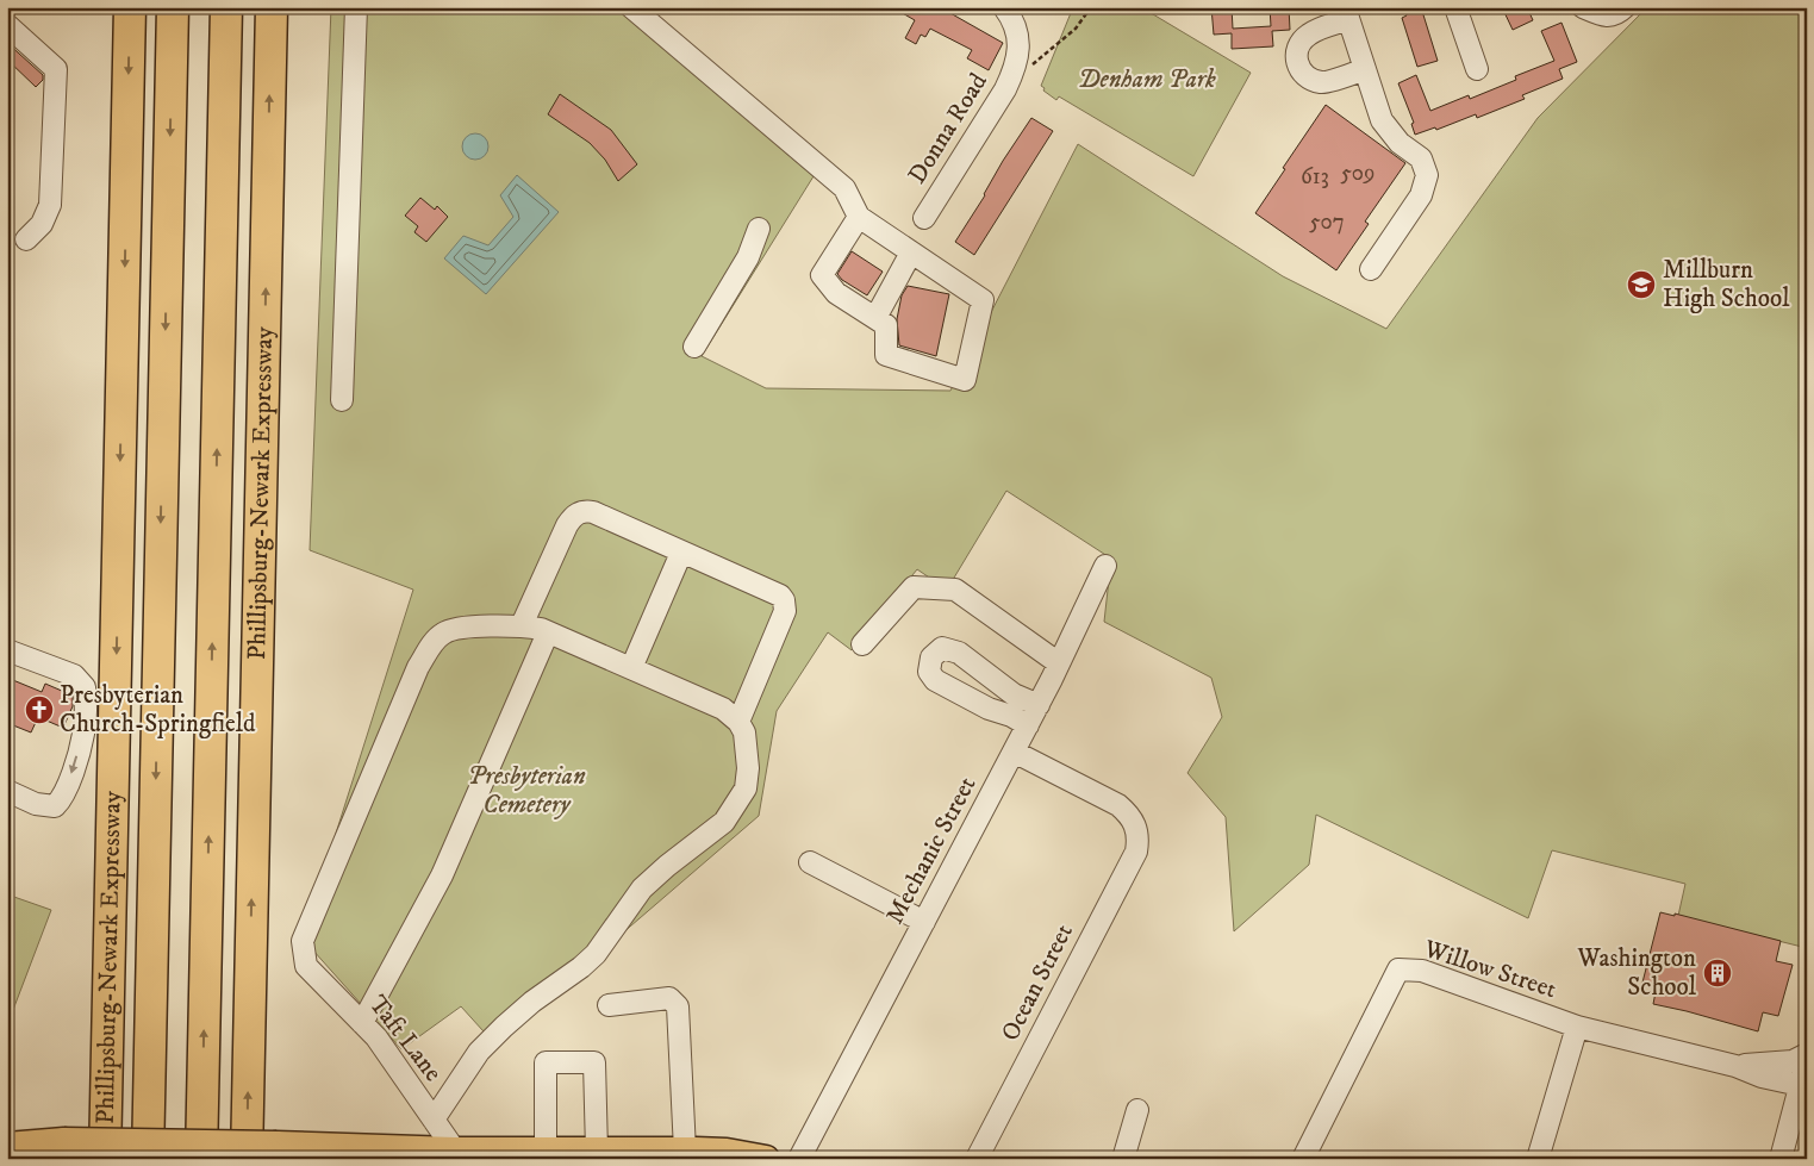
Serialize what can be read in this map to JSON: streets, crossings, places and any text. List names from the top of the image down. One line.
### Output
{"streets":{"highway":["Phillipsburg-Newark Expressway"],"street":["Donna Road","Mechanic Street","Willow Street","Ocean Street","Taft Lane"]},"crossings":[["Mechanic Street","Ocean Street"]],"parks":["Denham Park","Presbyterian Cemetery"],"places":{"school or university":["Millburn High School"],"church":["Presbyterian Church-Springfield"],"building":["Washington School"]},"house_numbers":["509","613","507"]}
